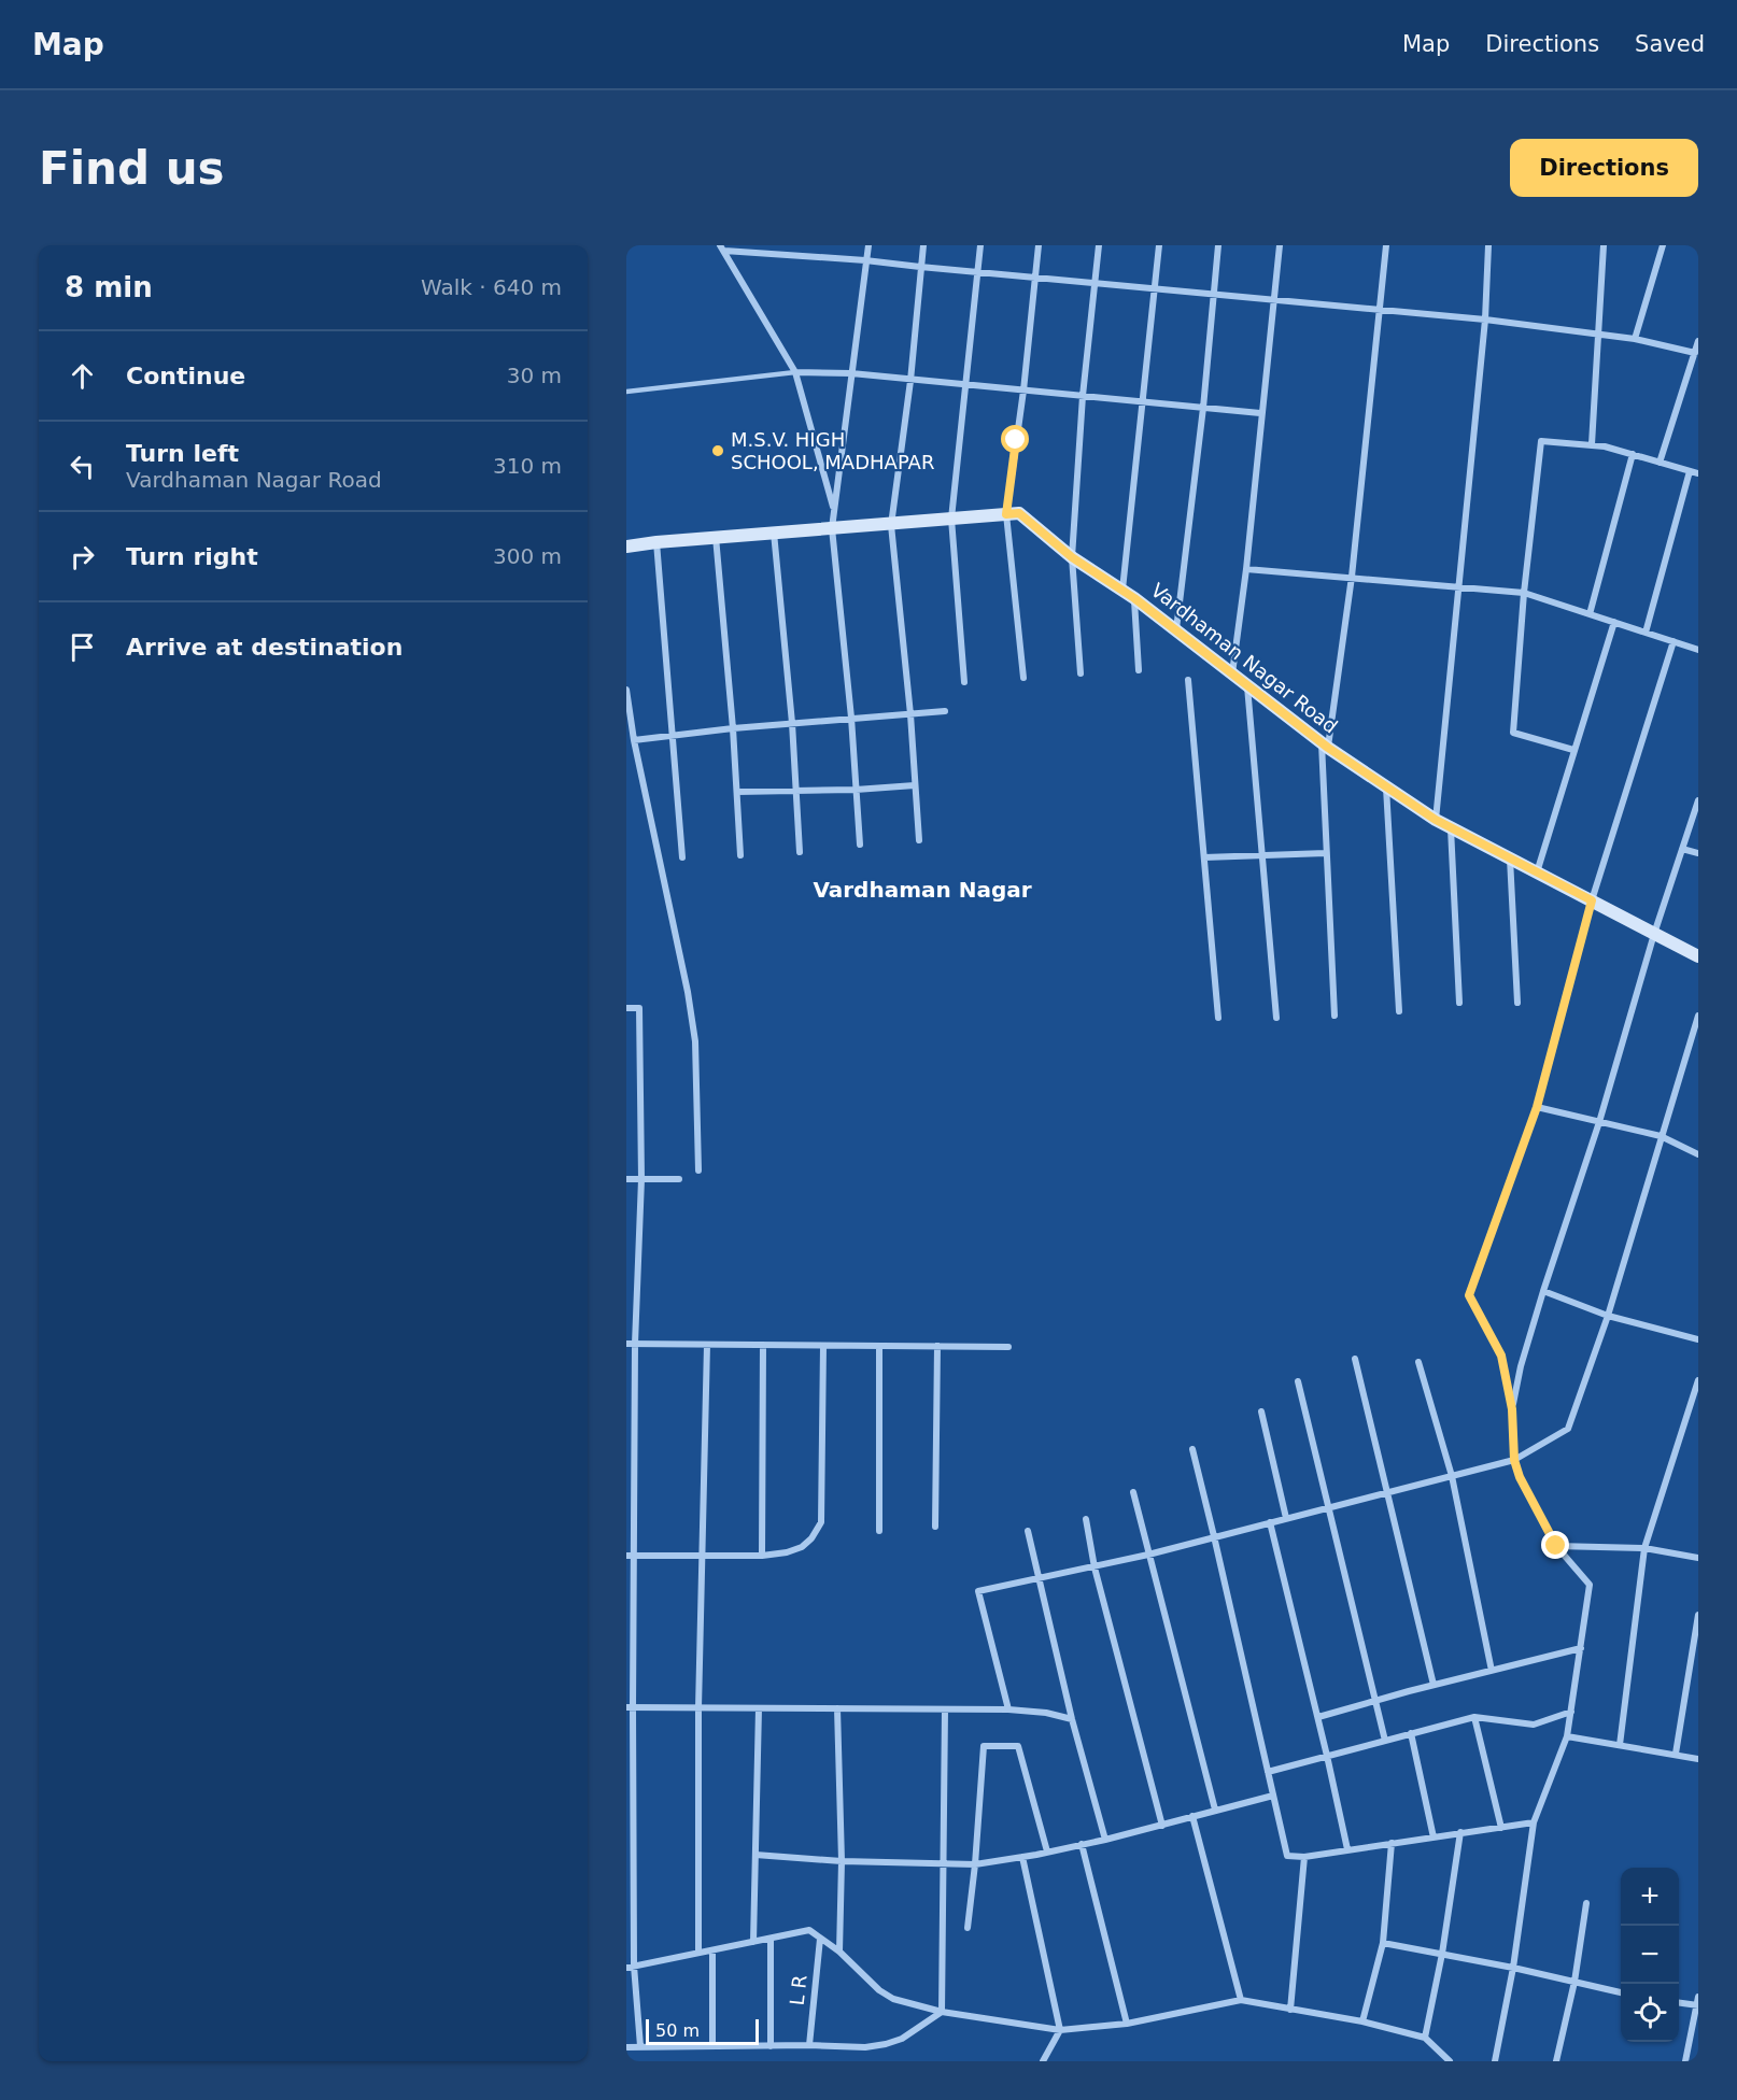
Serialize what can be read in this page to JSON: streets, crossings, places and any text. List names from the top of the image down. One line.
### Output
{"streets":{"street":["Vardhaman Nagar Road","L R"]},"districts":["Vardhaman Nagar"],"places":["M.S.V. HIGH SCHOOL, MADHAPAR"],"scale_bar":"50 m","page":{"header":"Map","nav":["Map","Directions","Saved"],"buttons":"Directions","title":"Find us","heading":["8 min","Walk · 640 m"],"list":[["Continue","30 m"],["Turn left","Vardhaman Nagar Road","310 m"],["Turn right","300 m"],"Arrive at destination"],"map_buttons":["+","−"],"scale":"50 m"}}
